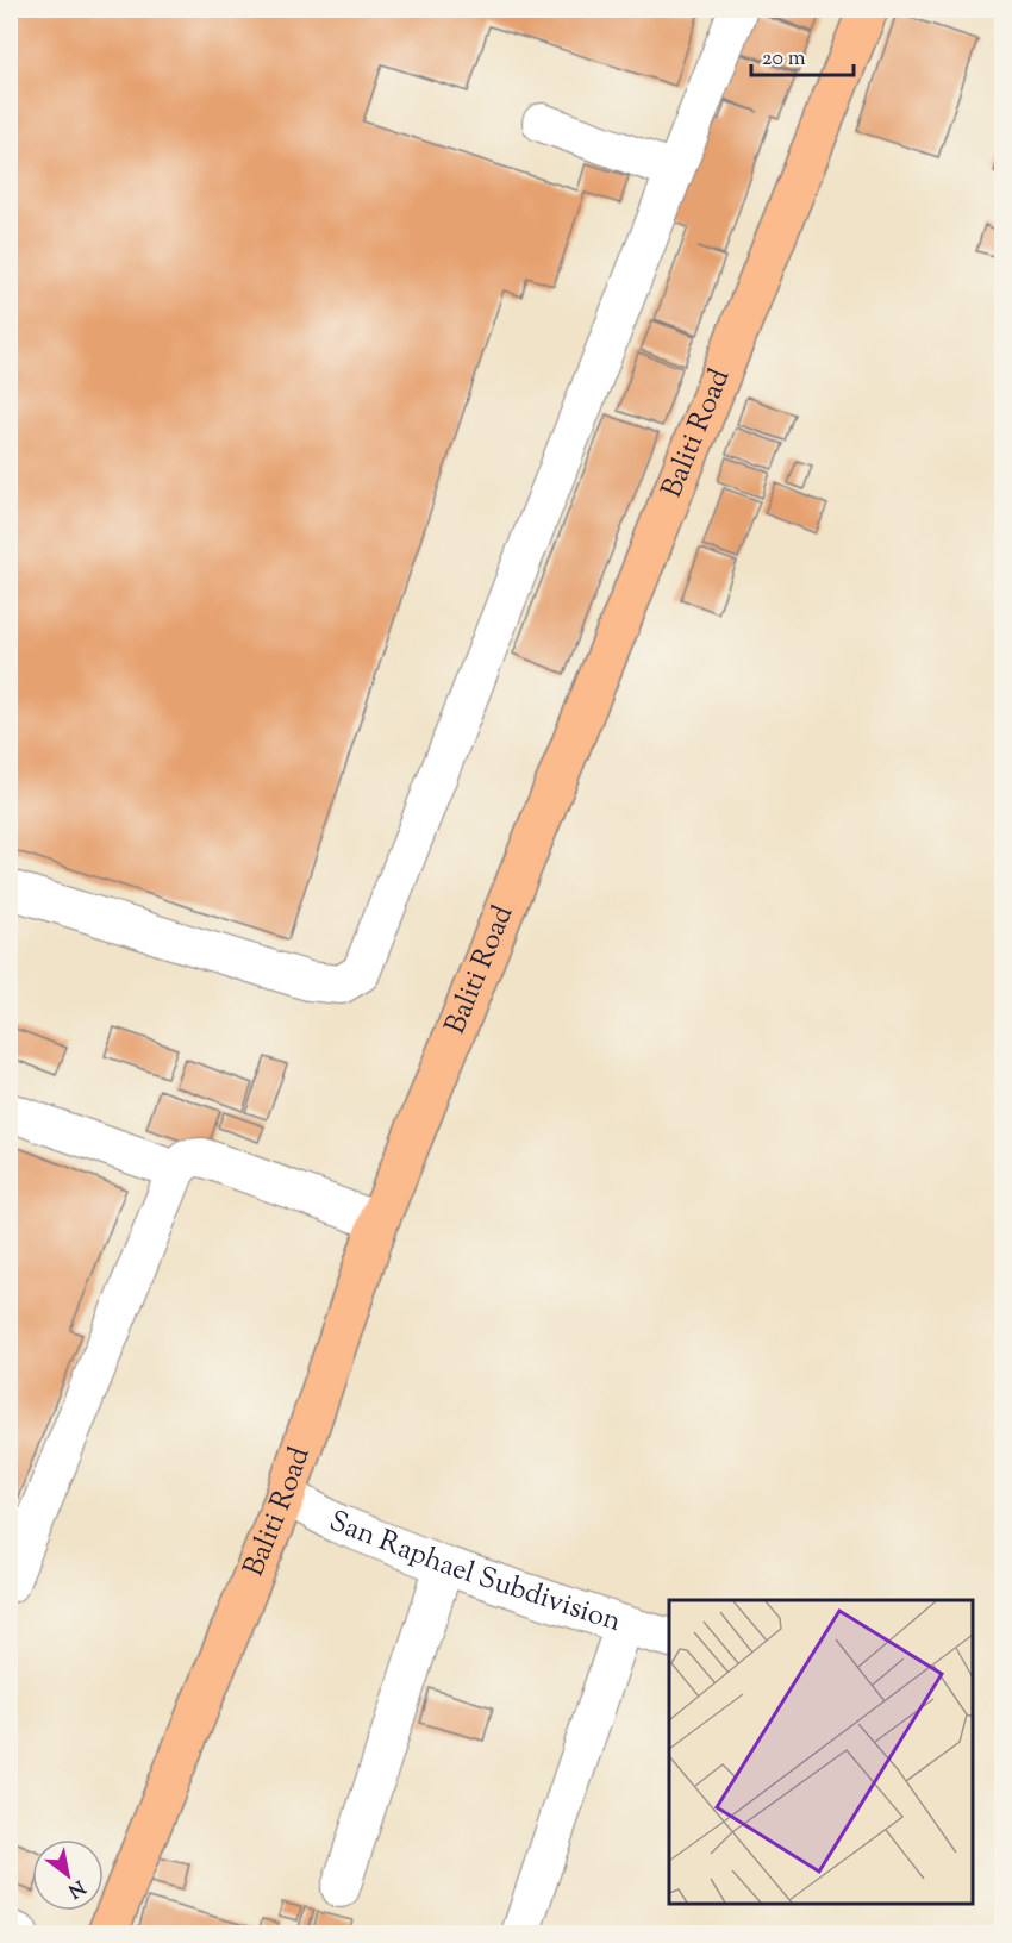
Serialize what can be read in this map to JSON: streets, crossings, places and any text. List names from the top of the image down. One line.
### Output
{"streets":{"main road":["Baliti Road"],"street":["San Raphael Subdivision"]},"crossings":[["Baliti Road","San Raphael Subdivision"]],"scale_bar":"20 m","north":"bottom right"}
